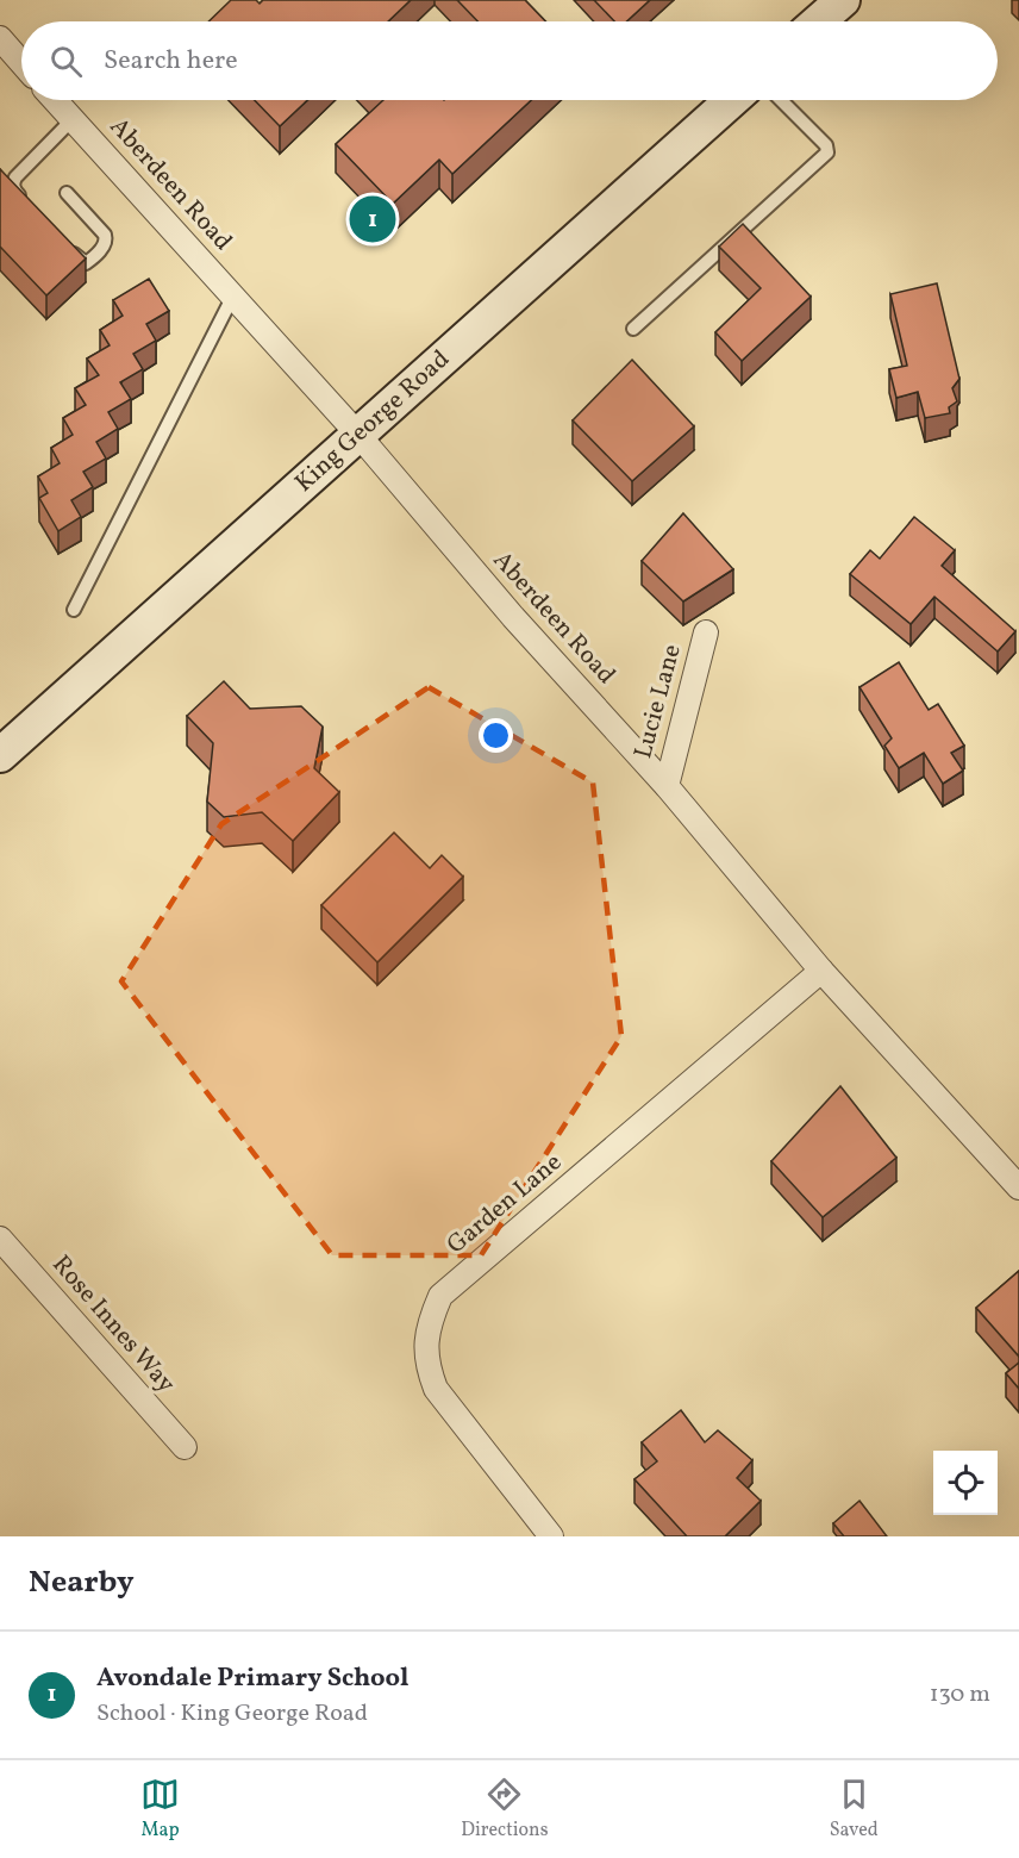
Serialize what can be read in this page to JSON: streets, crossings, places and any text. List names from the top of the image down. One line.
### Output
{"streets":{"main road":["King George Road"],"street":["Aberdeen Road","Lucie Lane","Garden Lane","Rose Innes Way"]},"crossings":[["Aberdeen Road","King George Road"],["Aberdeen Road","Lucie Lane"],["Aberdeen Road","Garden Lane"]],"page":{"search":"Search here","pins":"1","heading":"Nearby","list":[{"mark":"1","name":"Avondale Primary School","note":"School · King George Road","value":"130 m"}],"nav":["Map","Directions","Saved"]}}
